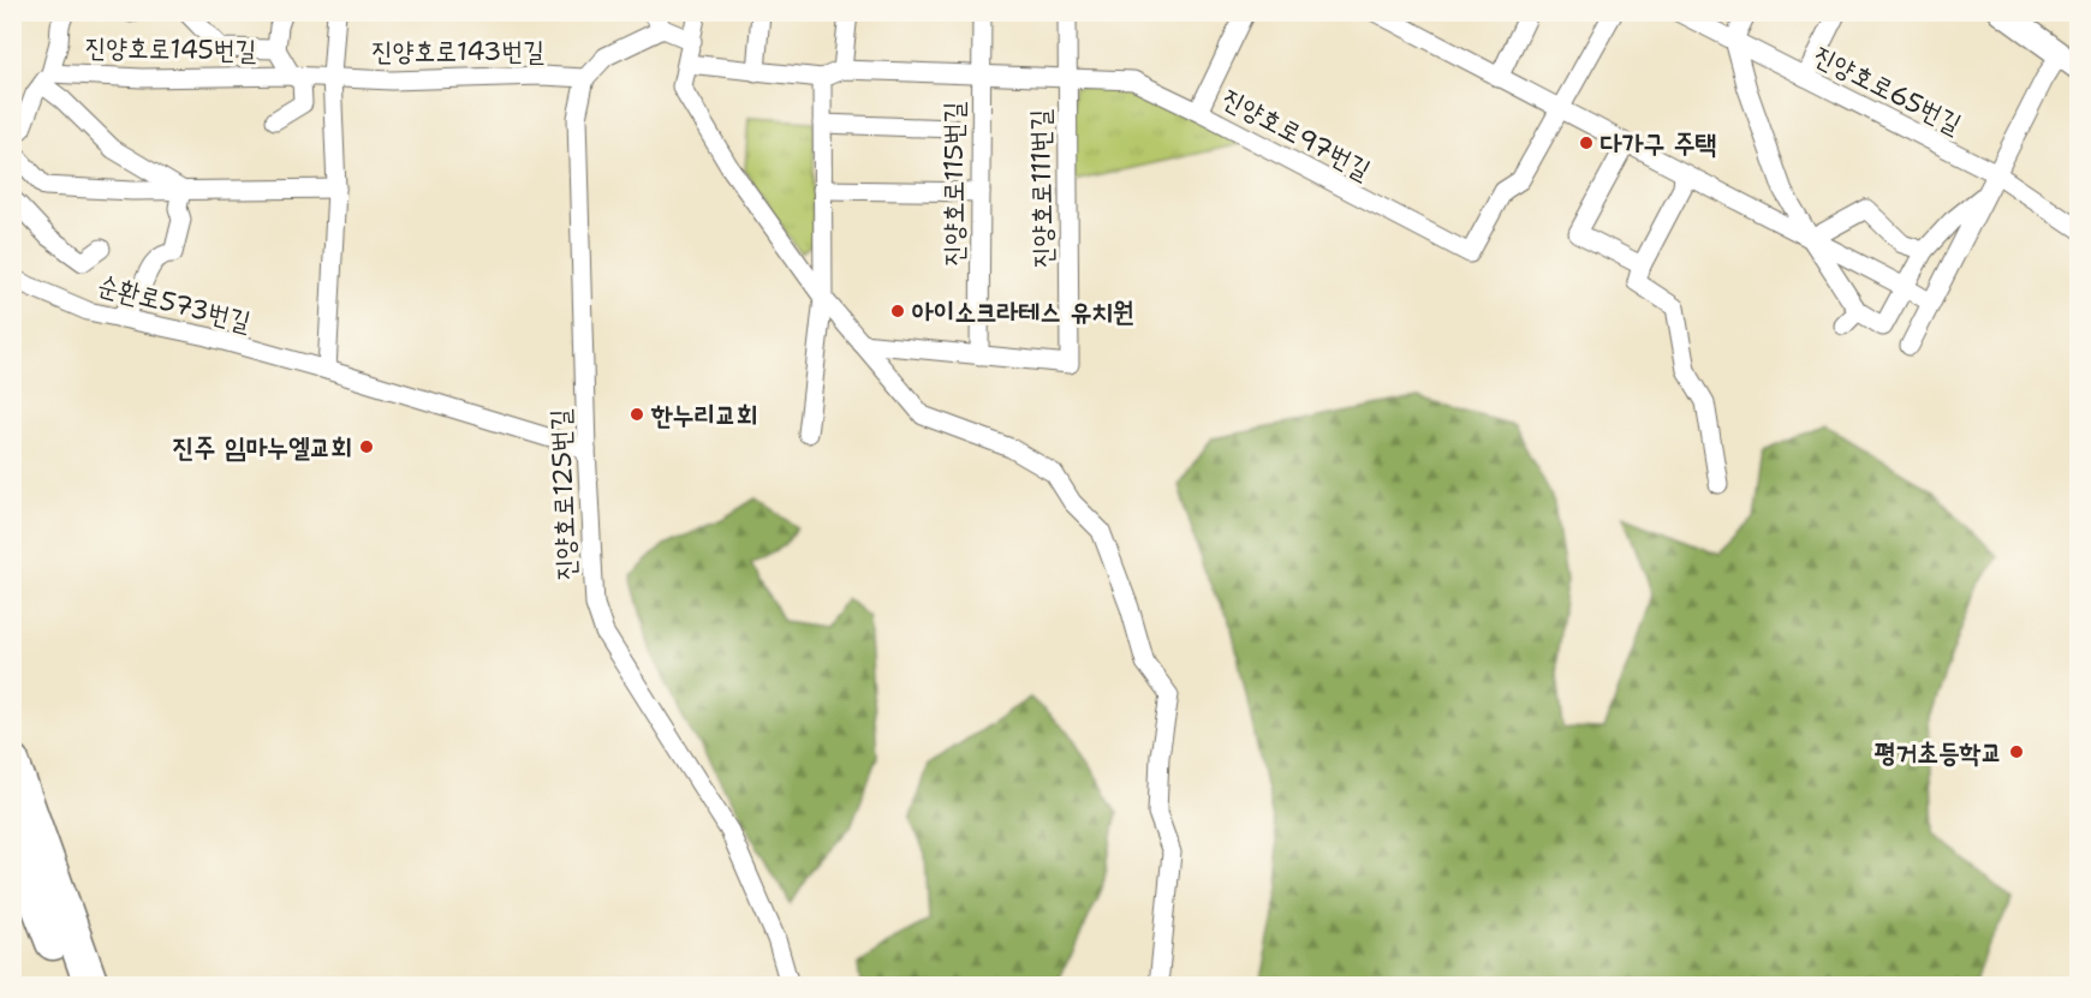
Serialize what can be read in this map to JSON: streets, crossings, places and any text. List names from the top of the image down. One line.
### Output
{"streets":{"street":["진양호로145번길","진양호로143번길","진양호로65번길","진양호로97번길","진양호로115번길","진양호로111번길","순환로573번길","진양호로125번길"]},"crossings":[["진양호로145번길","진양호로143번길"],["진양호로143번길","순환로573번길"],["진양호로143번길","진양호로125번길"],["진양호로115번길","진양호로111번길"],["순환로573번길","진양호로125번길"]],"places":["다가구 주택","아이소크라테스 유치원","한누리교회","진주 임마누엘교회","평거초등학교"]}
